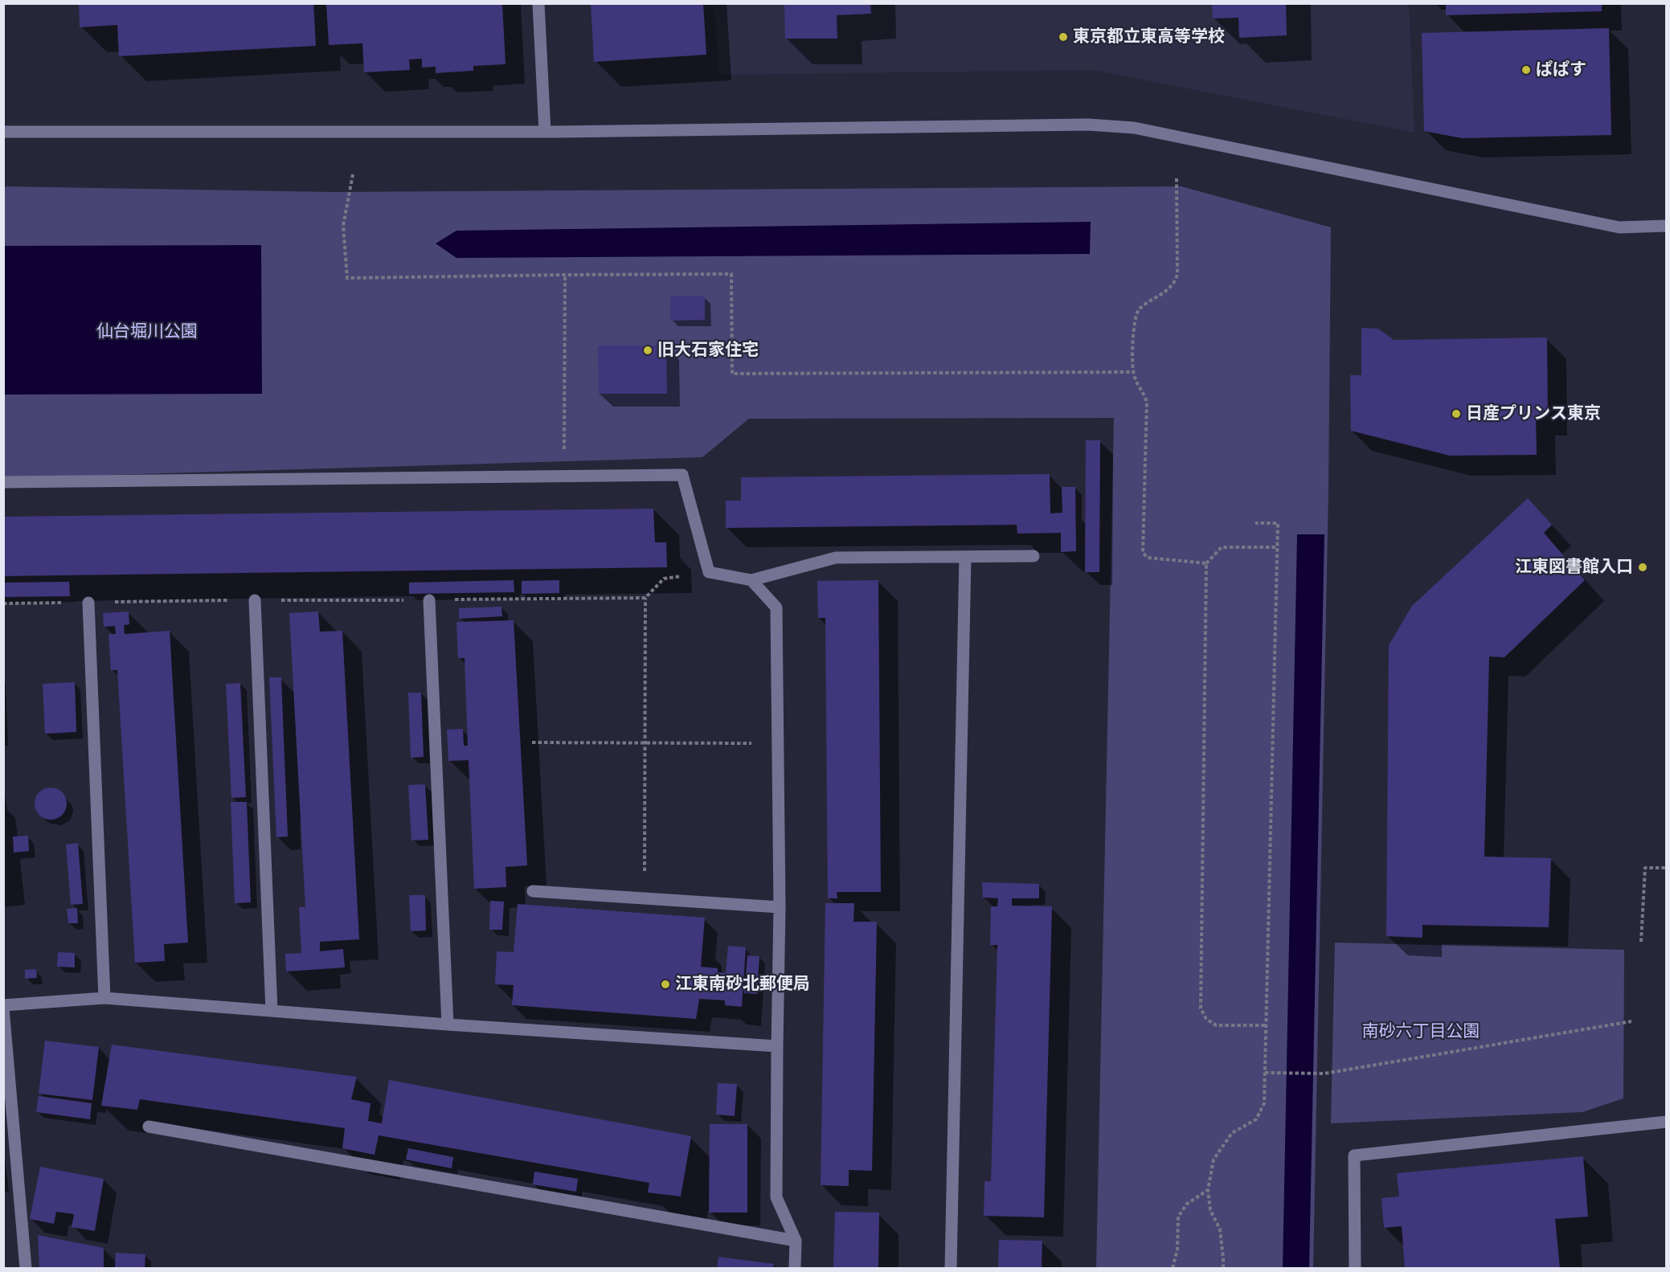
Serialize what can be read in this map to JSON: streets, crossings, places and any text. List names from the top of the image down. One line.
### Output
{"parks":["仙台堀川公園","南砂六丁目公園"],"places":["東京都立東高等学校","ぱぱす","旧大石家住宅","日産プリンス東京","江東図書館入口","江東南砂北郵便局"]}
